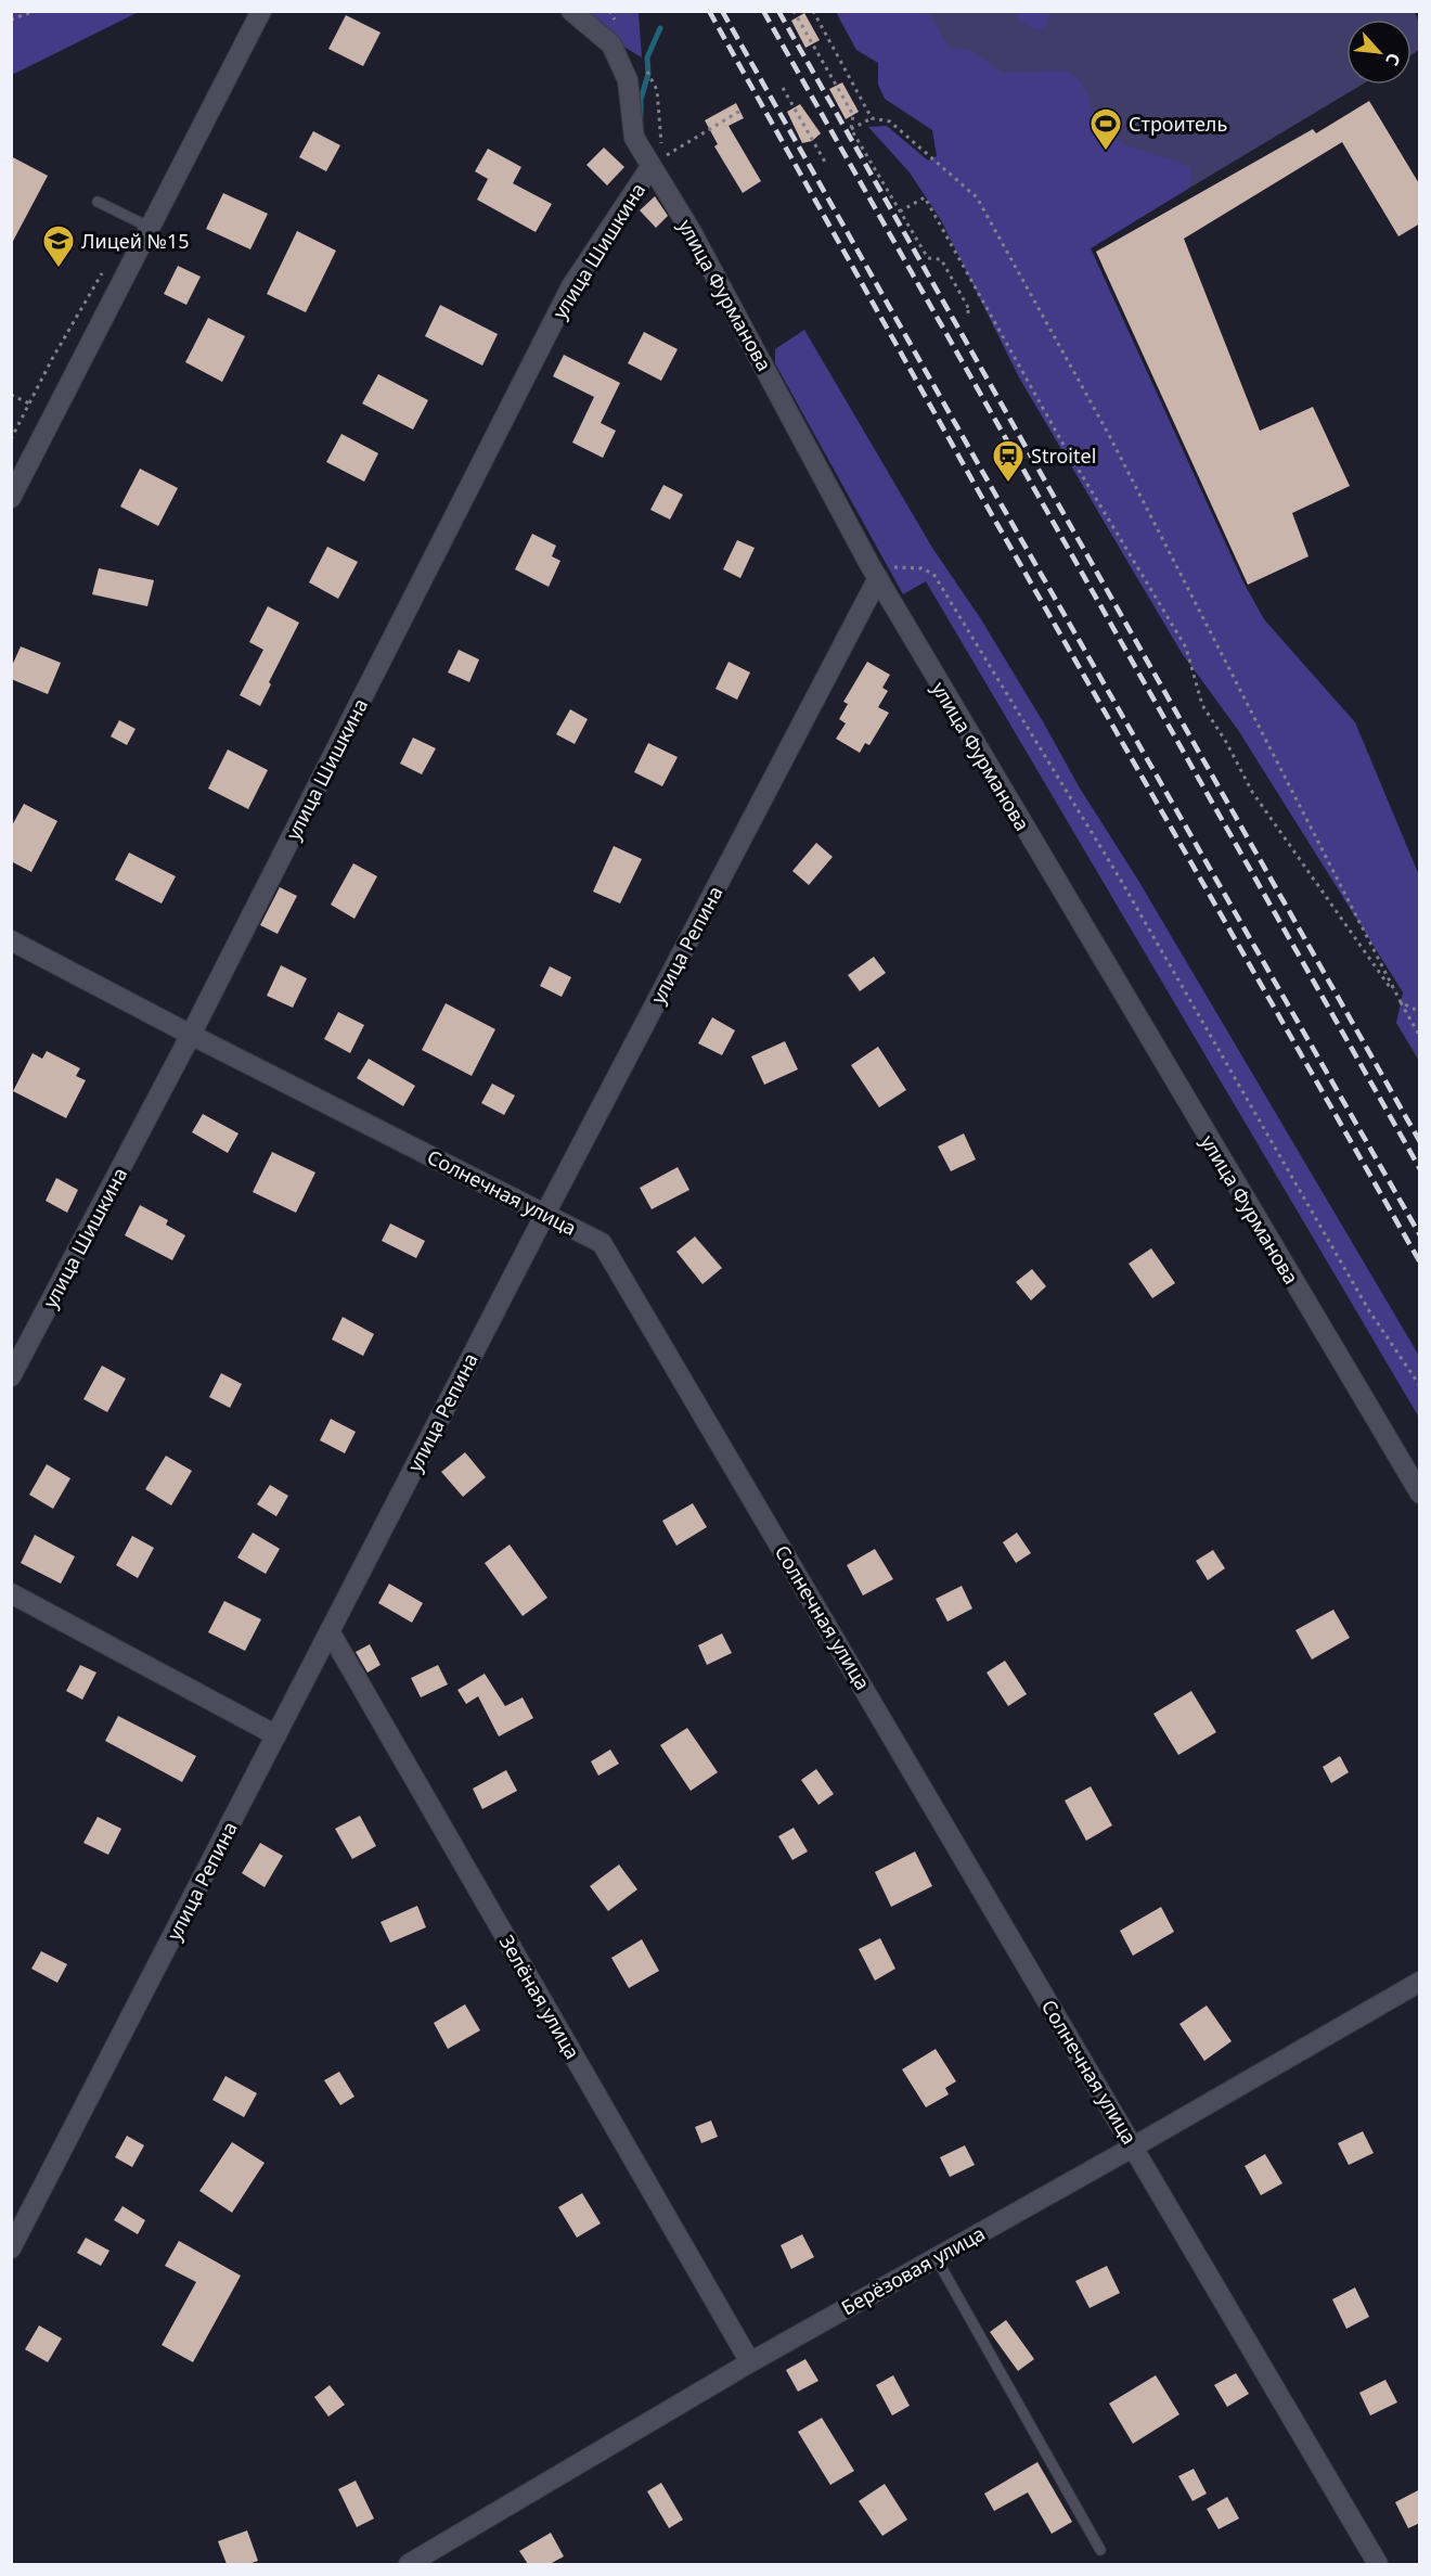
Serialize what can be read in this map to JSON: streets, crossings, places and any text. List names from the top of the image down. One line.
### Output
{"streets":{"street":["улица Шишкина","улица Фурманова","улица Репина","Солнечная улица","Зелёная улица","Берёзовая улица"]},"crossings":[["улица Шишкина","улица Фурманова"],["улица Шишкина","Солнечная улица"],["улица Фурманова","улица Репина"],["улица Репина","Солнечная улица"],["улица Репина","Зелёная улица"],["Солнечная улица","Берёзовая улица"],["Зелёная улица","Берёзовая улица"]],"places":{"sports":["Строитель"],"school or university":["Лицей №15"],"station":["Stroitel"]},"north":"bottom right"}
